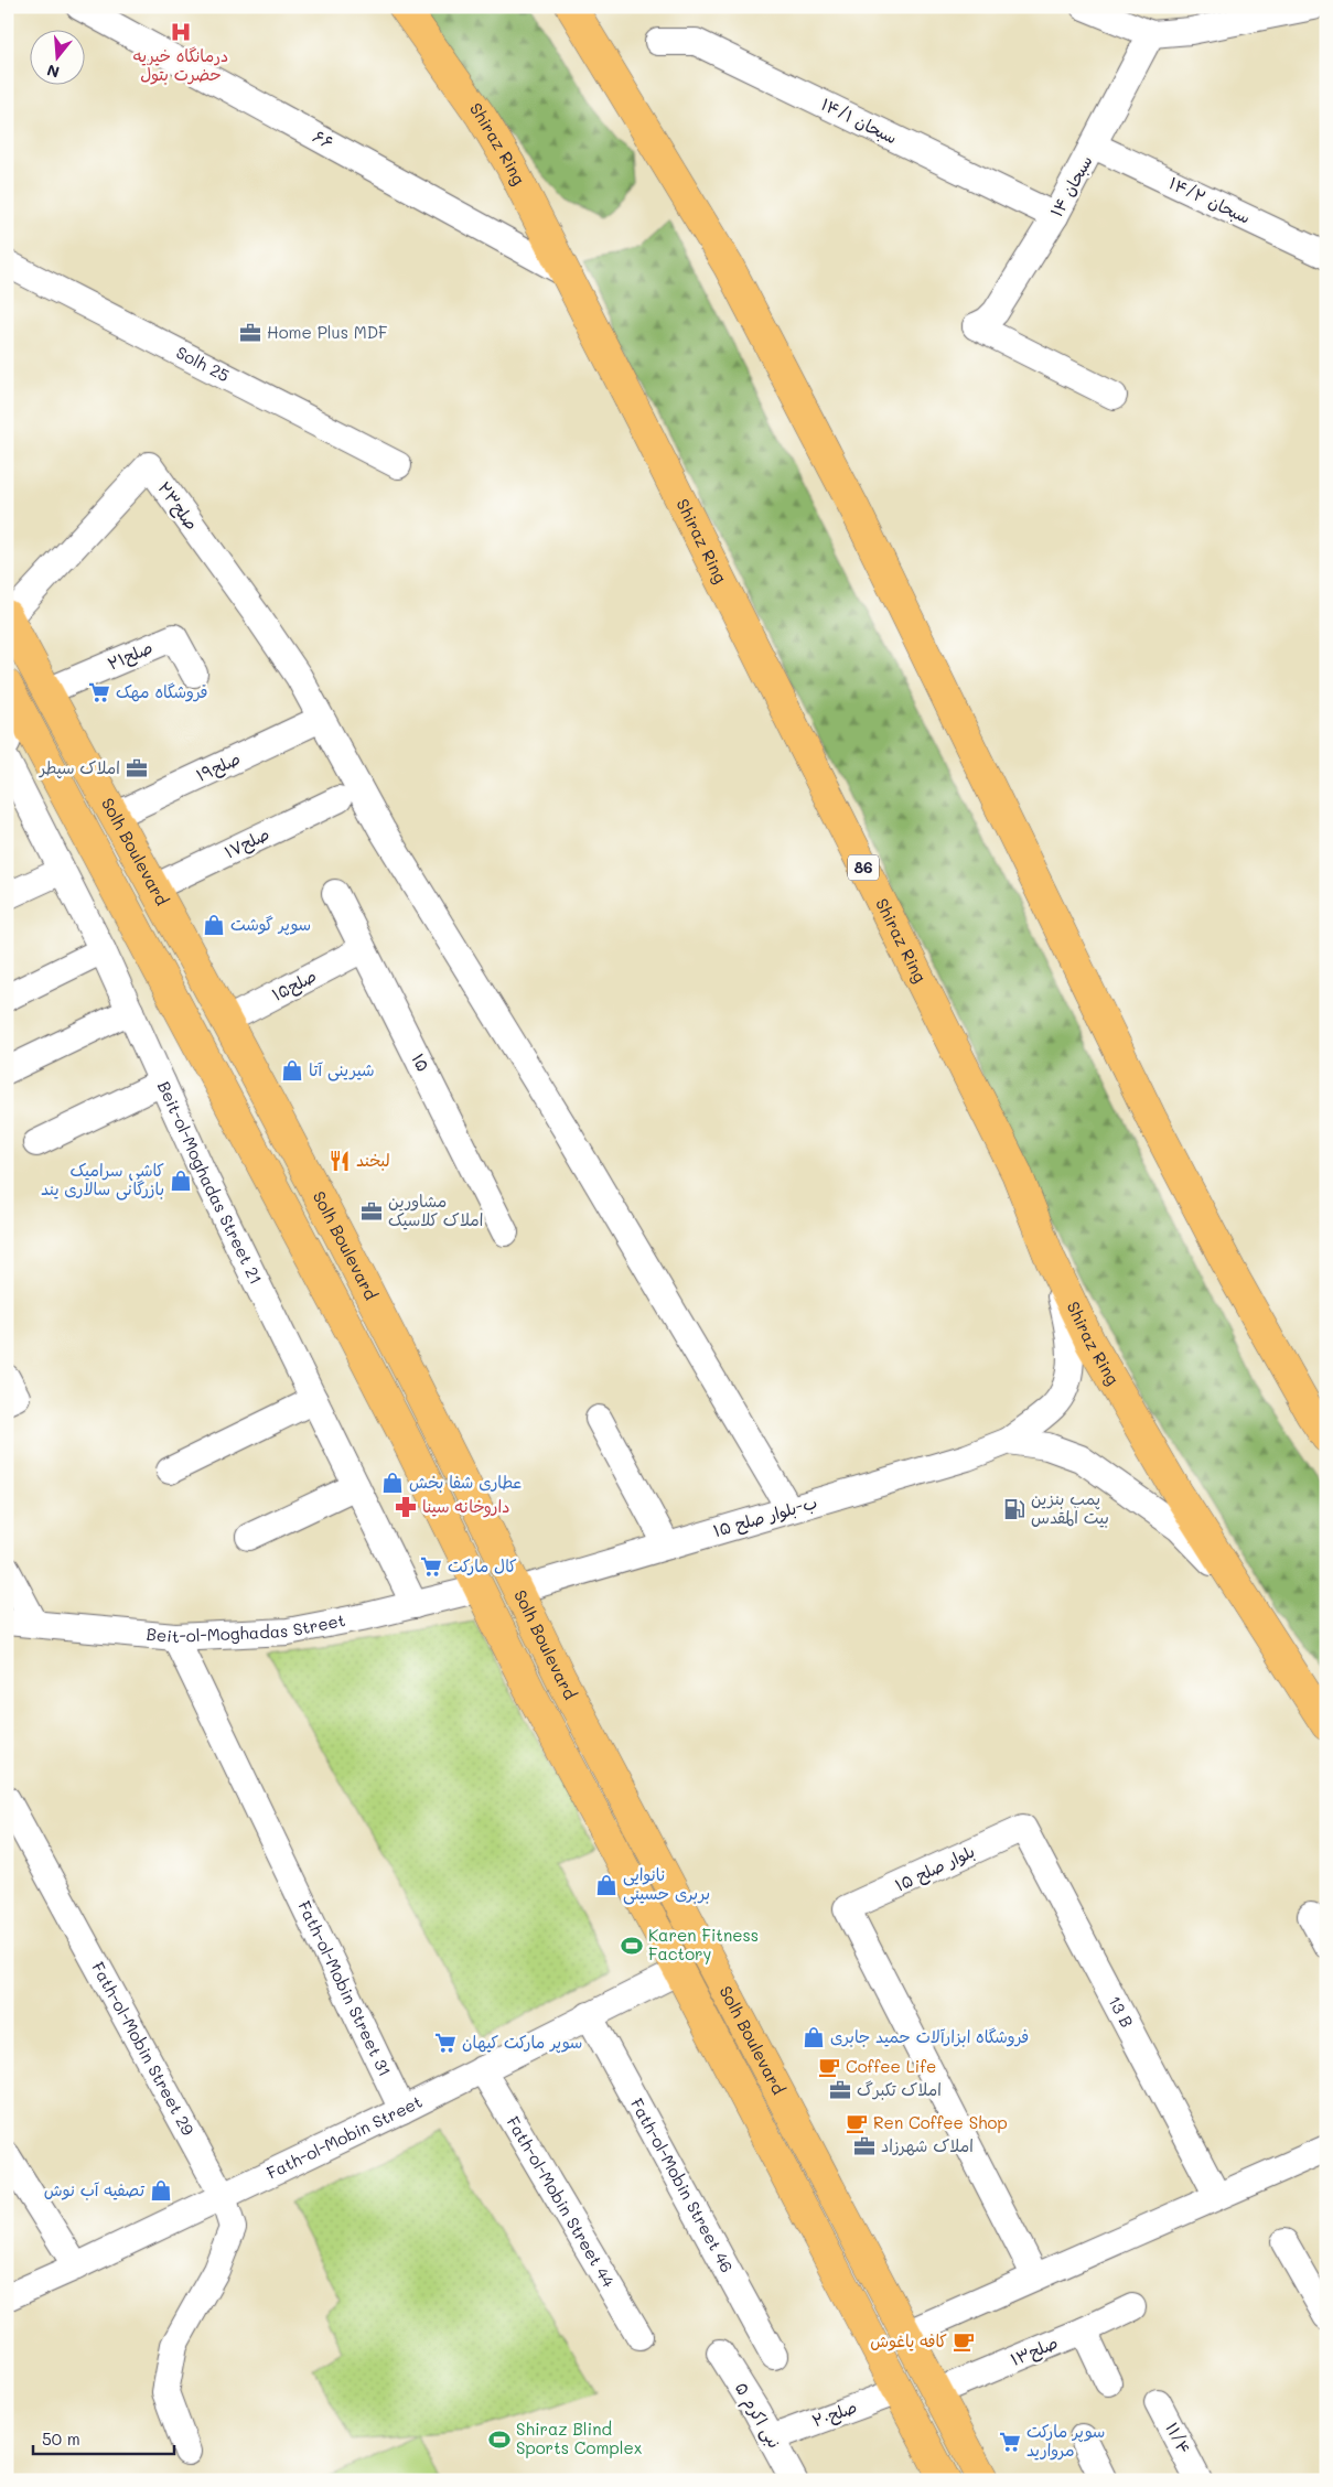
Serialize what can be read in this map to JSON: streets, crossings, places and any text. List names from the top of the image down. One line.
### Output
{"streets":{"main road":["Shiraz Ring","Solh Boulevard","86"],"street":["سبحان ۱۴/۱","۶۶","سبحان ۱۴","سبحان ۱۴/۲","Solh 25","صلح۲۳","صلح۲۱","صلح۱۹","صلح۱۷","صلح۱۵","۱۵","Beit-ol-Moghadas Street 21","۱۵ ب-بلوار صلح","Beit-ol-Moghadas Street","بلوار صلح ۱۵","Fath-ol-Mobin Street 31","13 B","Fath-ol-Mobin Street 29","Fath-ol-Mobin Street","Fath-ol-Mobin Street 46","Fath-ol-Mobin Street 44","صلح۱۳","صلح۲۰","نبی اکرم ۵","۱۱/۴"]},"crossings":[["سبحان ۱۴/۱","سبحان ۱۴"],["۶۶","Shiraz Ring"],["سبحان ۱۴","سبحان ۱۴/۲"],["صلح۲۳","صلح۱۹"],["صلح۲۳","Solh Boulevard"],["صلح۲۱","Solh Boulevard"],["صلح۱۹","Solh Boulevard"],["صلح۱۷","Solh Boulevard"],["Solh Boulevard","صلح۱۵"],["Solh Boulevard","۱۵ ب-بلوار صلح"],["Solh Boulevard","Beit-ol-Moghadas Street"],["Solh Boulevard","Fath-ol-Mobin Street"],["Solh Boulevard","صلح۱۳"],["Solh Boulevard","صلح۲۰"],["صلح۱۵","۱۵"],["Beit-ol-Moghadas Street 21","Beit-ol-Moghadas Street"],["Beit-ol-Moghadas Street","Fath-ol-Mobin Street 31"],["بلوار صلح ۱۵","13 B"],["Fath-ol-Mobin Street 31","Fath-ol-Mobin Street"],["Fath-ol-Mobin Street 29","Fath-ol-Mobin Street"],["Fath-ol-Mobin Street","Fath-ol-Mobin Street 46"],["Fath-ol-Mobin Street","Fath-ol-Mobin Street 44"],["صلح۲۰","نبی اکرم ۵"]],"places":{"hospital":["درمانگاه خیریه حضرت بتول"],"office":["Home Plus MDF","املاک سپطر","مشاورین املاک کلاسیک","املاک تکبرگ","املاک شهرزاد"],"supermarket":["فروشگاه مهک","کال مارکت","سوپر مارکت کیهان","سوپر مارکت مروارید"],"shop":["سوپر گوشت","شیرینی آتا","کاشی سرامیک بازرگانی سالاری یند","عطاری شفا بخش","نانوایی بربری حسینی","فروشگاه ابزارآلات حمید جابری","تصفیه آب نوش"],"restaurant":["لبخند"],"pharmacy":["داروخانه سینا"],"fuel station":["پمپ بنزین بیت المقدس"],"sports":["Karen Fitness Factory","Shiraz Blind Sports Complex"],"cafe":["Coffee Life","Ren Coffee Shop","کافه یاغوش"]},"scale_bar":"50 m","north":"bottom"}
